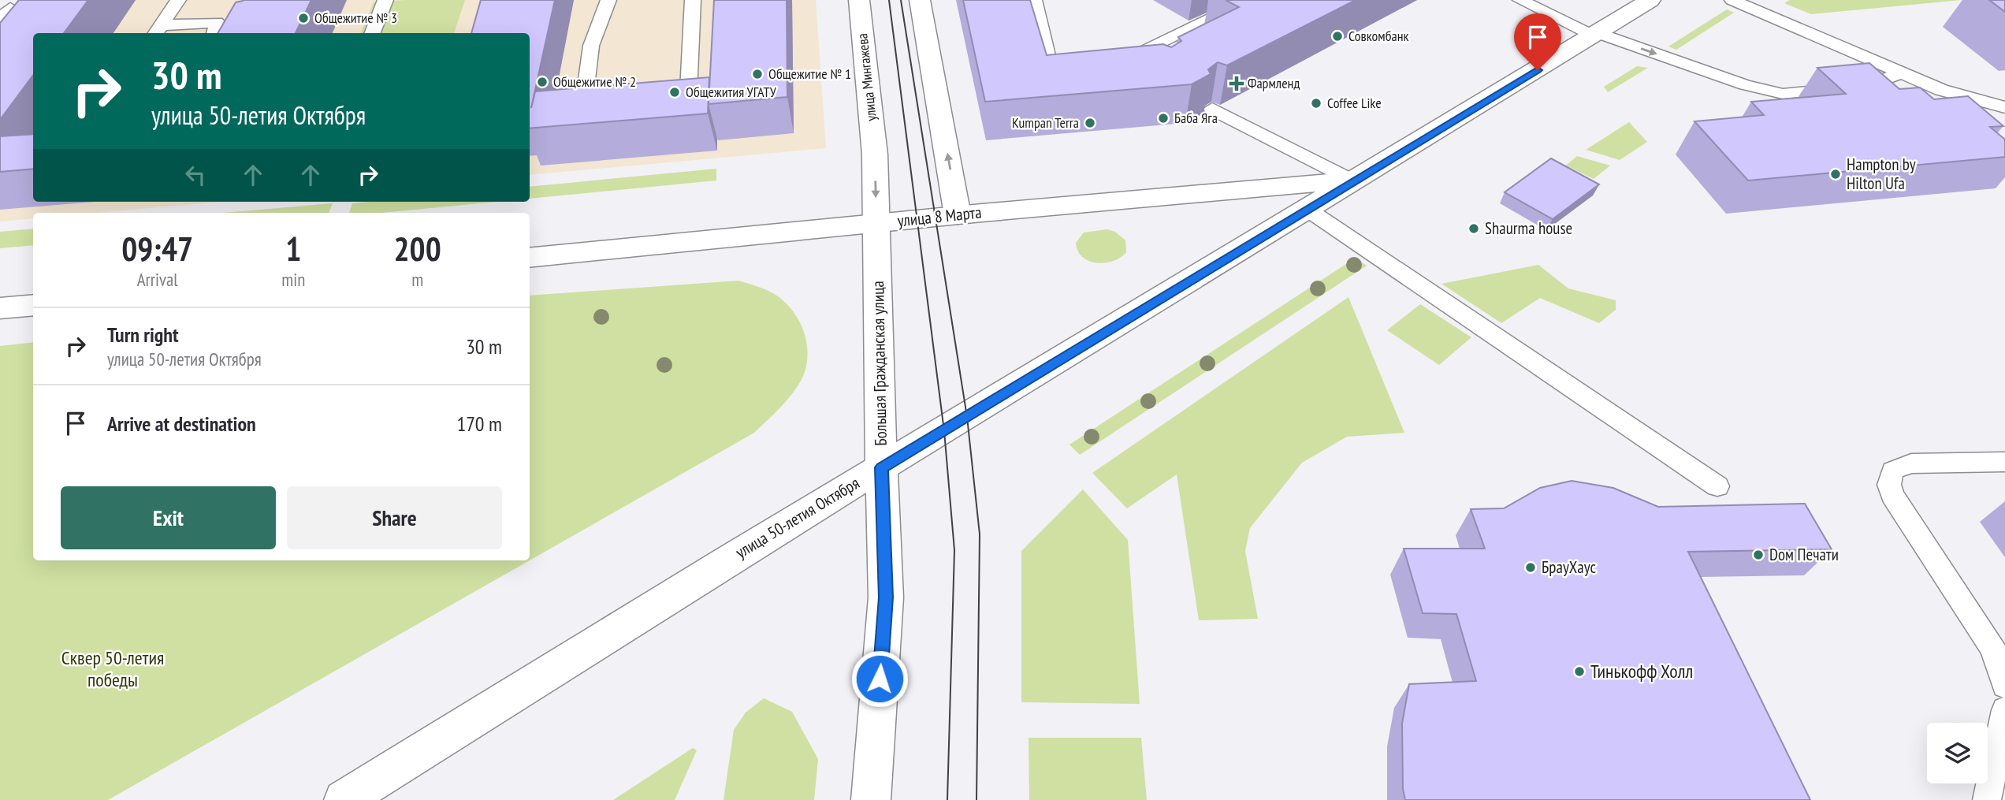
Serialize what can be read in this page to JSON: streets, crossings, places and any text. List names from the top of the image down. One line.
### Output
{"streets":{"main road":["улица Мингажева","улица 8 Марта","Большая Гражданская улица","улица 50-летия Октября"]},"crossings":[["улица Мингажева","улица 8 Марта"],["улица Мингажева","Большая Гражданская улица"],["улица 8 Марта","Большая Гражданская улица"],["улица 8 Марта","улица 50-летия Октября"],["Большая Гражданская улица","улица 50-летия Октября"]],"parks":["Сквер 50-летия победы"],"places":{"other":["Общежитие № 3","Совкомбанк","Общежитие № 1","Общежитие № 2","Общежития УГАТУ","Coffee Like","Баба Яга","Kumpan Terra","Hampton by Hilton Ufa","Shaurma house","Dом Печати","БрауХаус","Тинькофф Холл"],"health":["Фармленд"]},"page":{"turn":["30 m","улица 50-летия Октября"],"eta":["09:47","Arrival","1","min","200","m"],"list":[{"name":"Turn right","note":"улица 50-летия Октября","value":"30 m"},{"name":"Arrive at destination","value":"170 m"}],"buttons":["Exit","Share"]}}
